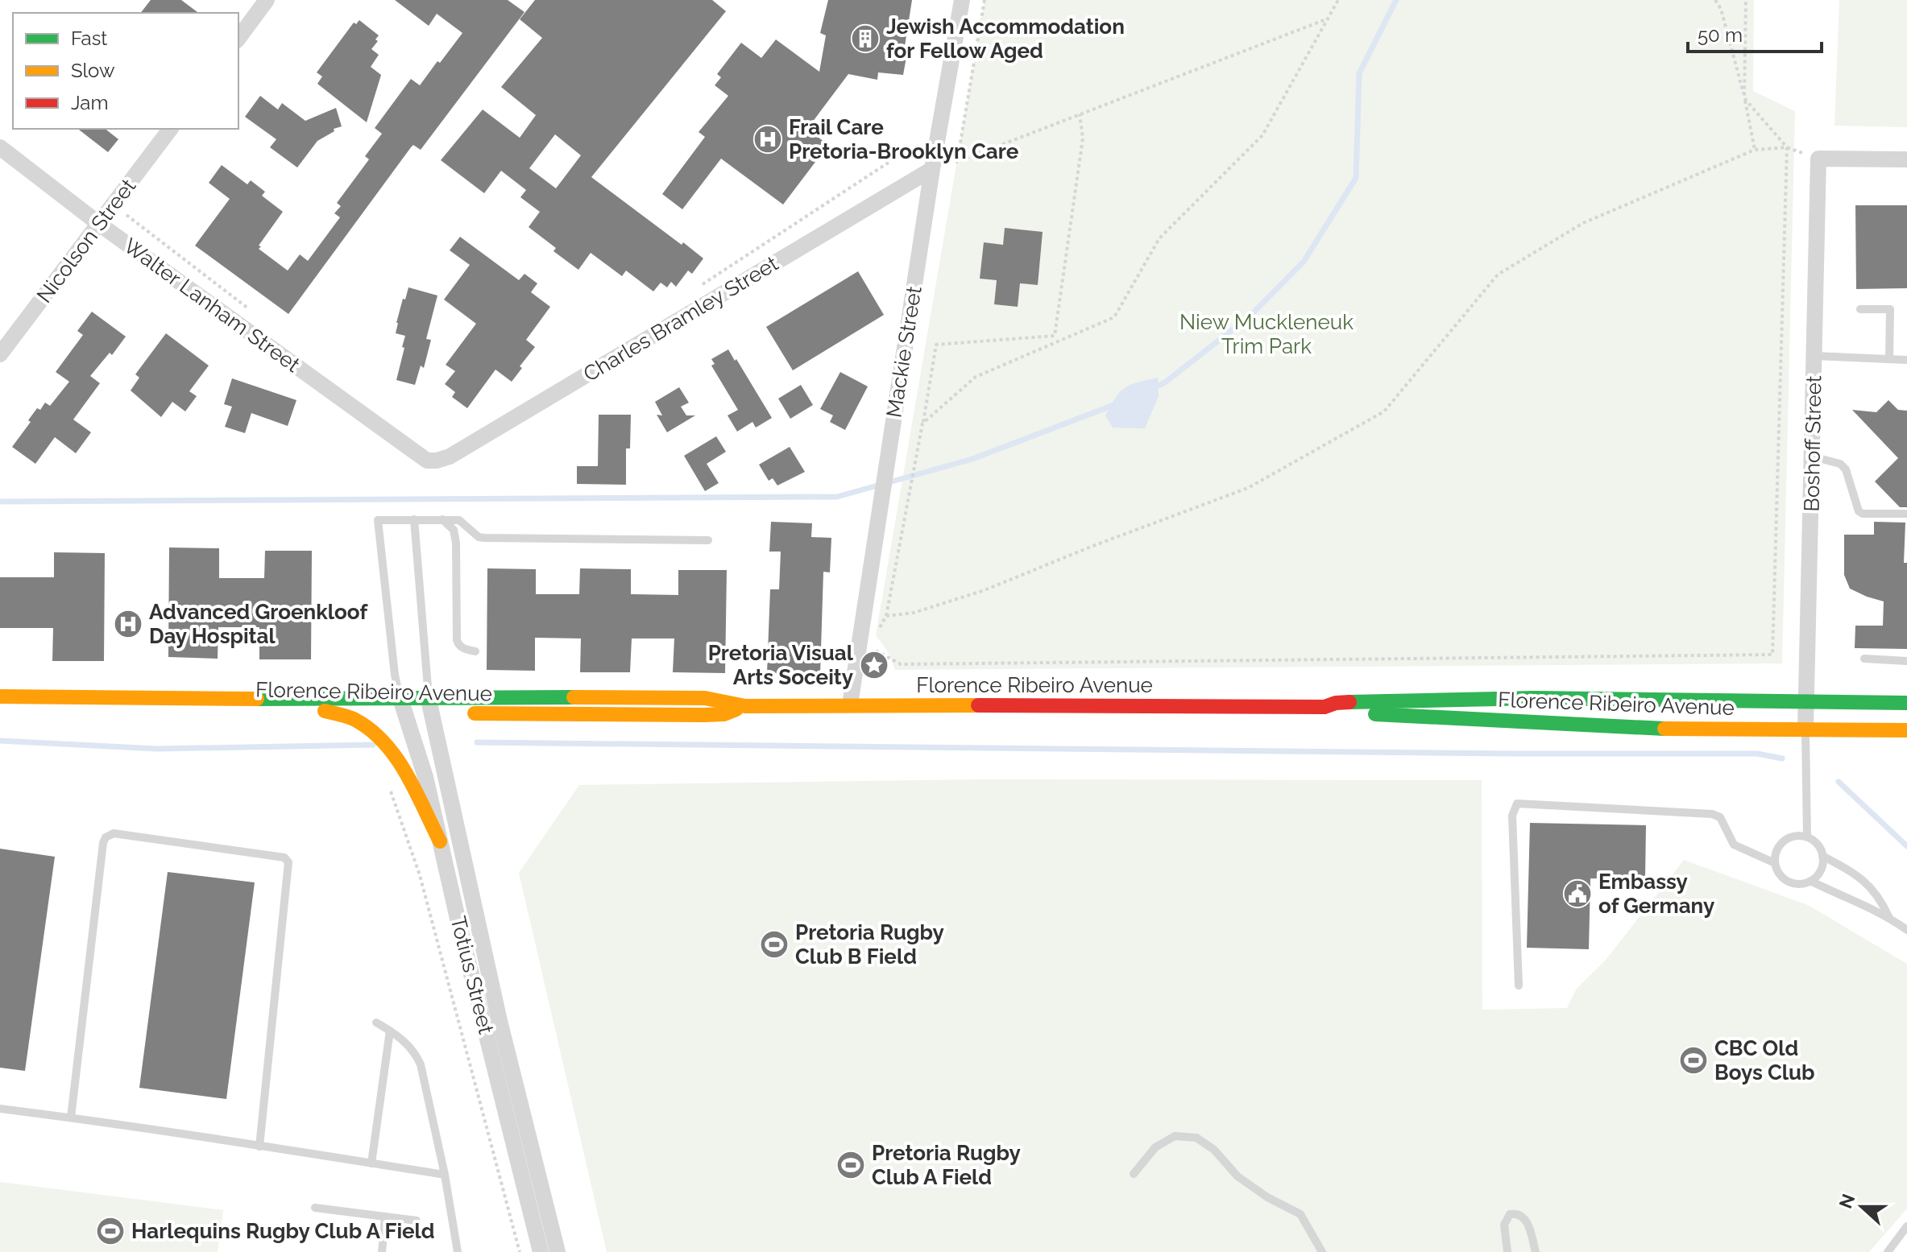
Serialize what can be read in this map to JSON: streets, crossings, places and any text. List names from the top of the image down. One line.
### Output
{"streets":{"main road":["Florence Ribeiro Avenue"],"street":["Nicolson Street","Walter Lanham Street","Charles Bramley Street","Mackie Street","Boshoff Street","Totius Street"]},"crossings":[["Nicolson Street","Walter Lanham Street"],["Walter Lanham Street","Charles Bramley Street"],["Charles Bramley Street","Mackie Street"],["Mackie Street","Florence Ribeiro Avenue"],["Boshoff Street","Florence Ribeiro Avenue"],["Florence Ribeiro Avenue","Totius Street"]],"parks":["Niew Muckleneuk Trim Park"],"places":{"building":["Jewish Accommodation for Fellow Aged"],"hospital":["Frail Care Pretoria-Brooklyn Care","Advanced Groenkloof Day Hospital"],"place":["Pretoria Visual Arts Soceity"],"public building":["Embassy of Germany"],"sports":["Pretoria Rugby Club B Field","CBC Old Boys Club","Pretoria Rugby Club A Field","Harlequins Rugby Club A Field"]},"legend":["Fast","Slow","Jam"],"scale_bar":"50 m","north":"left"}
